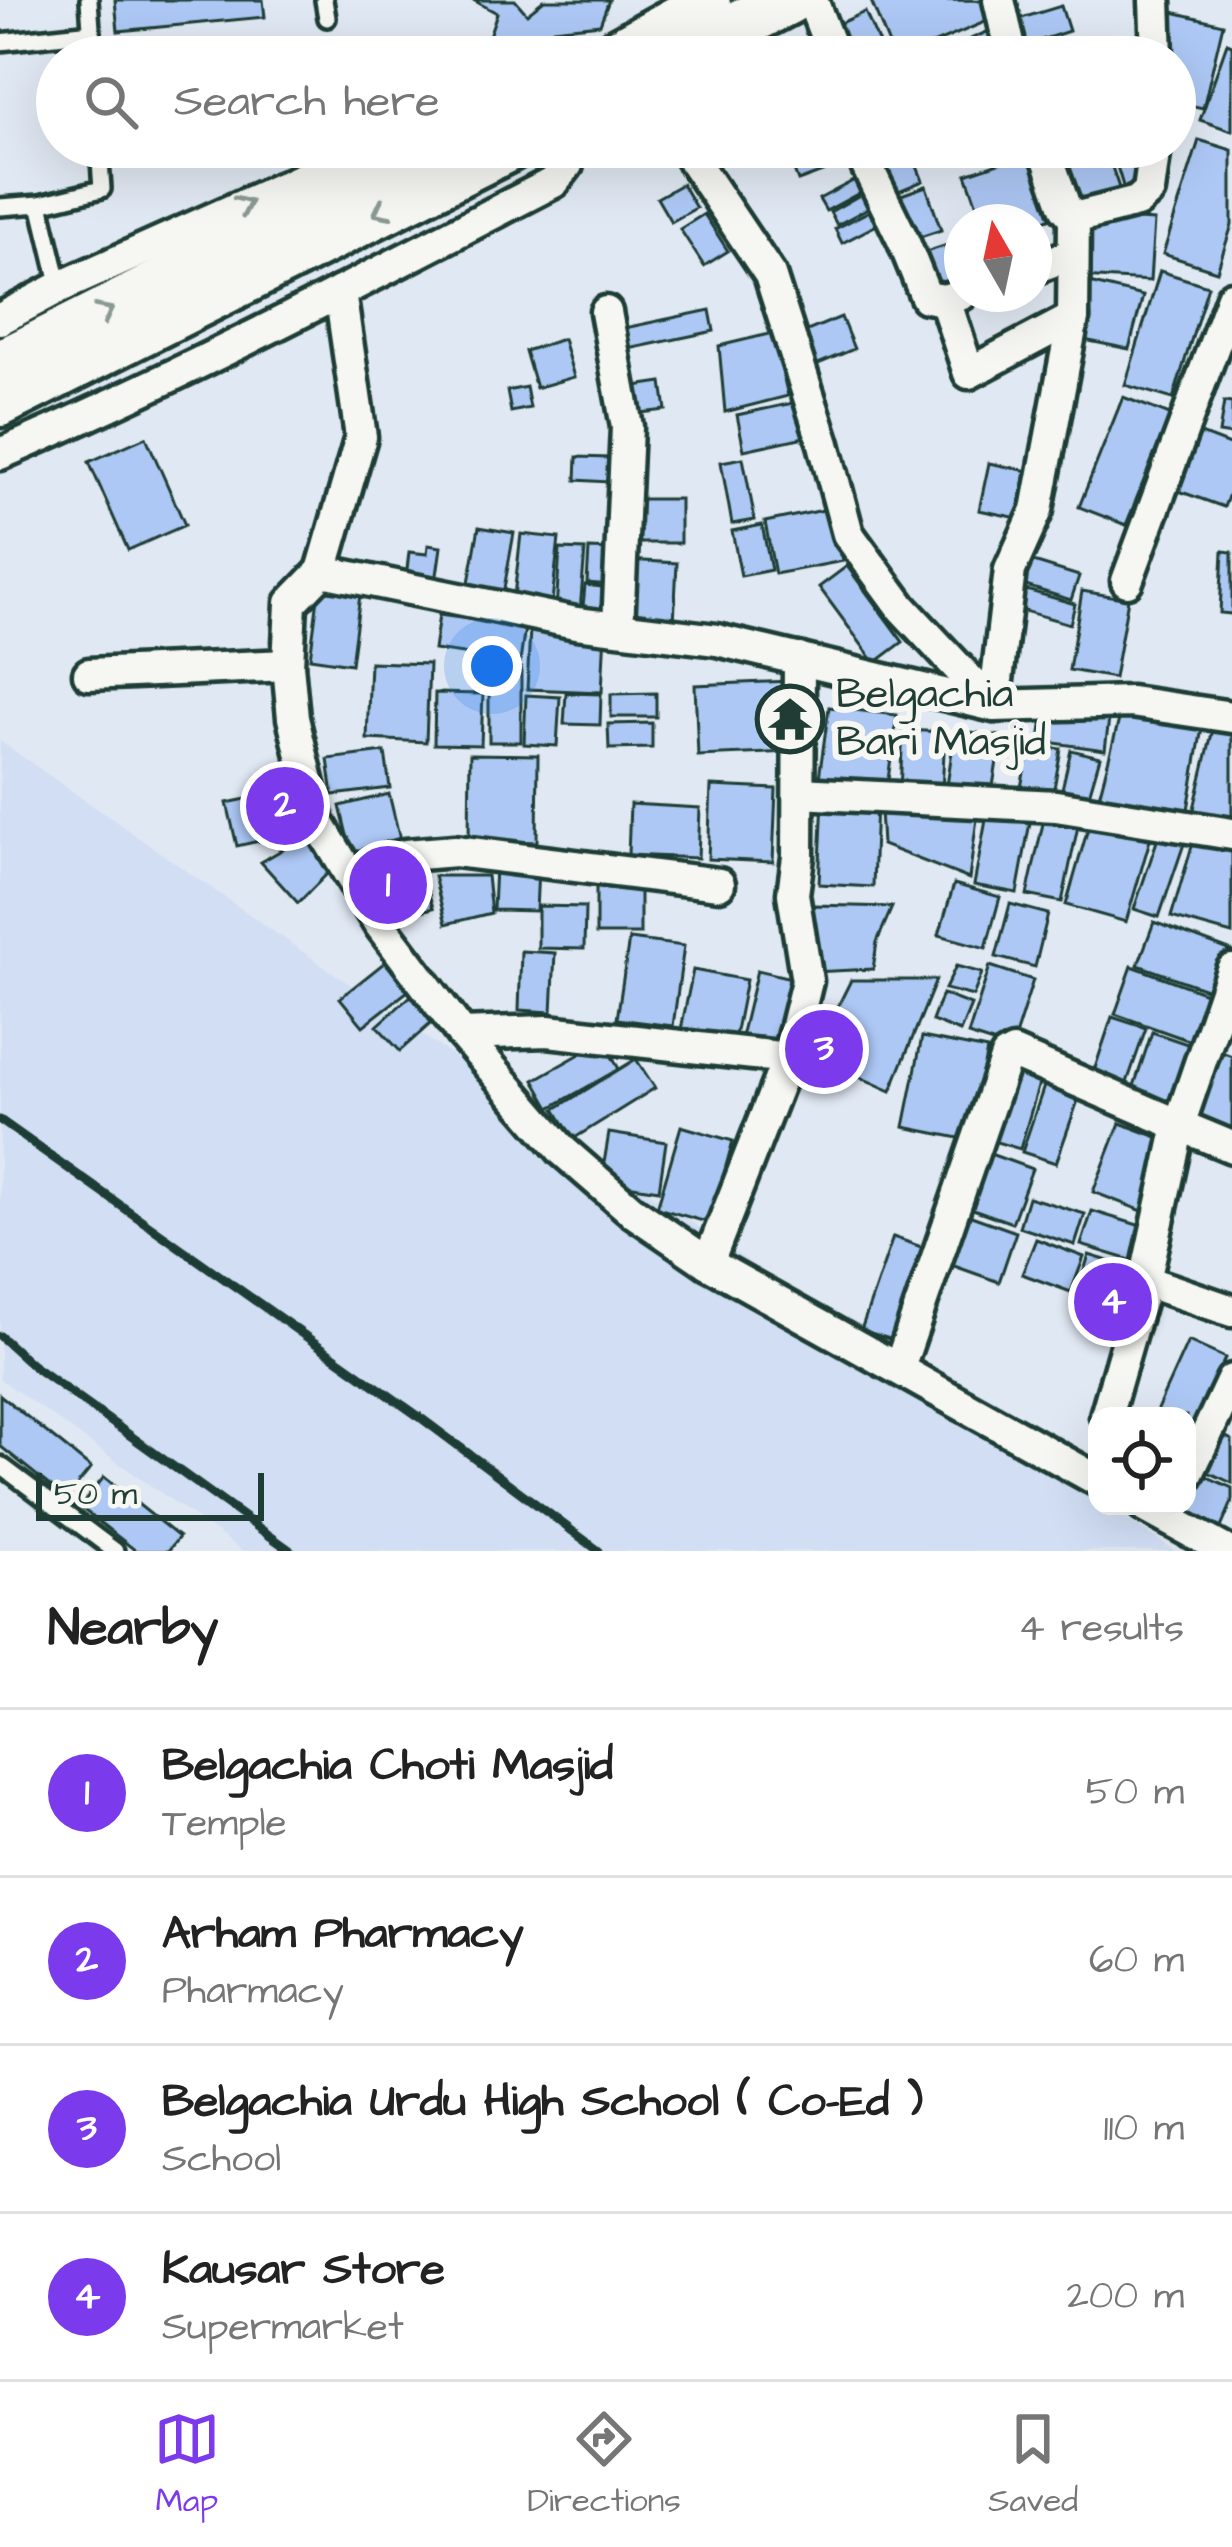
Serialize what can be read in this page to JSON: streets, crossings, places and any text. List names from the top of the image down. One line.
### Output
{"places":{"temple":["Belgachia Bari Masjid"]},"scale_bar":"50 m","north":"top","page":{"search":"Search here","pins":["2","1","3","4"],"scale":"50 m","heading":["Nearby","4 results"],"list":[{"mark":"1","name":"Belgachia Choti Masjid","note":"Temple","value":"50 m"},{"mark":"2","name":"Arham Pharmacy","note":"Pharmacy","value":"60 m"},{"mark":"3","name":"Belgachia Urdu High School ( Co-Ed )","note":"School","value":"110 m"},{"mark":"4","name":"Kausar Store","note":"Supermarket","value":"200 m"}],"nav":["Map","Directions","Saved"]}}
